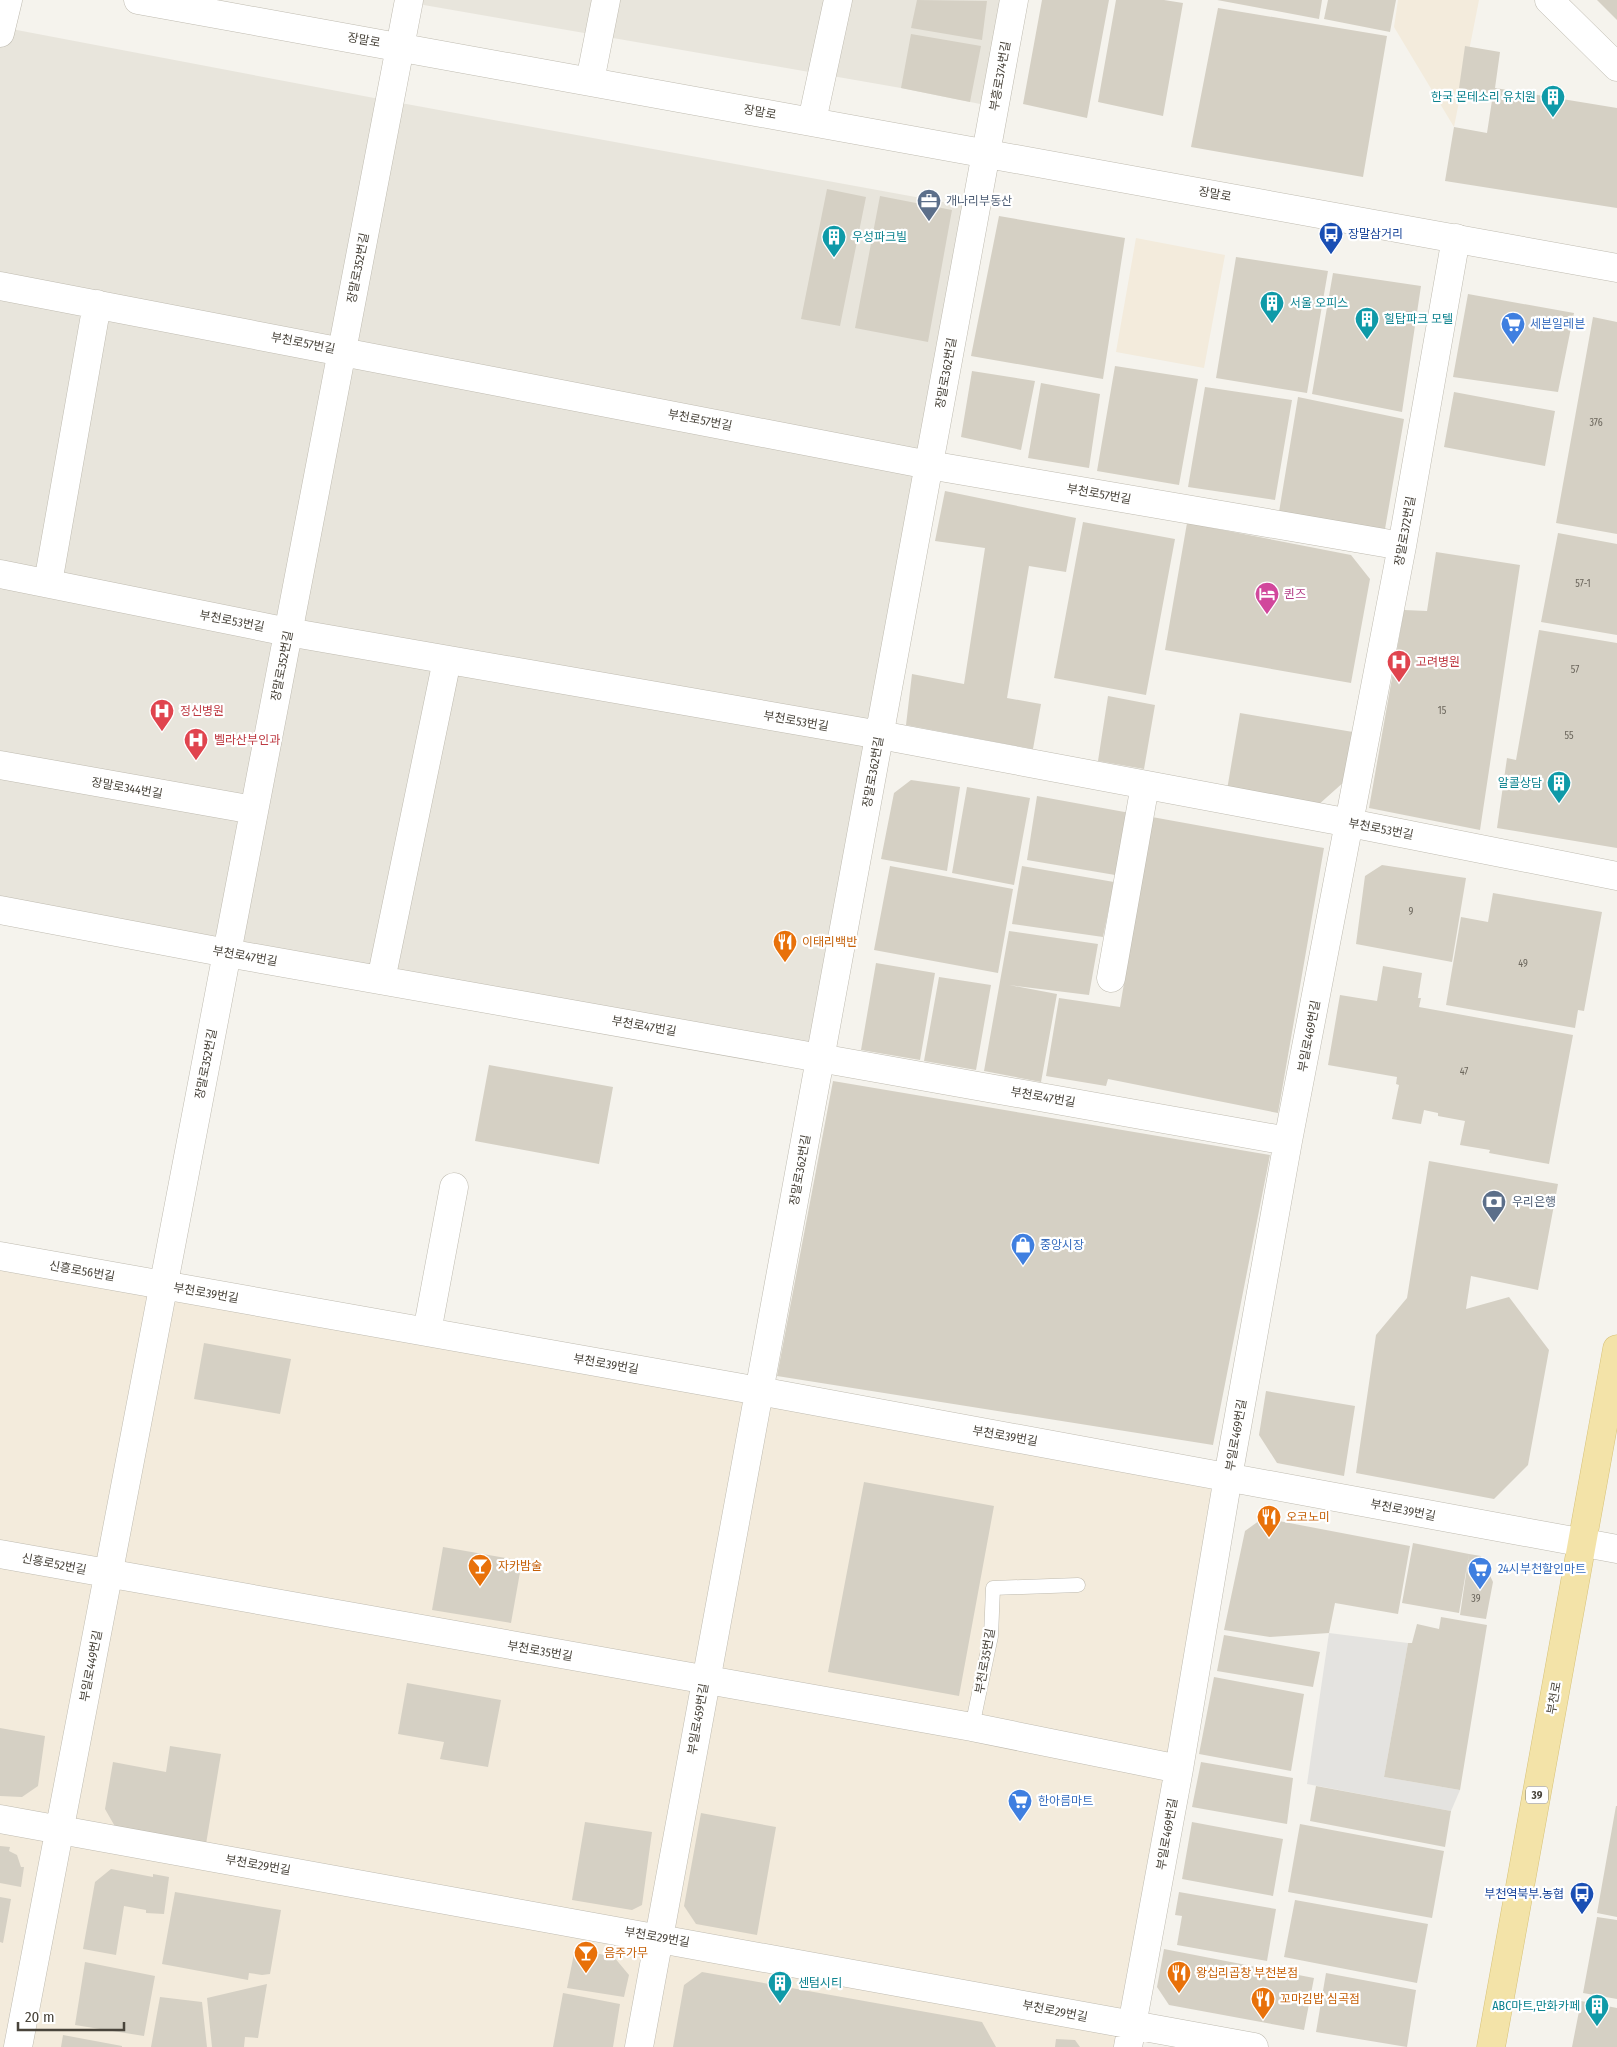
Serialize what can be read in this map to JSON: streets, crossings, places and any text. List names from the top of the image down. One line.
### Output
{"streets":{"main road":["부천로","39"],"street":["장말로","부흥로374번길","장말로352번길","부천로57번길","장말로362번길","장말로372번길","부천로53번길","장말로344번길","부천로47번길","부일로469번길","신흥로56번길","부천로39번길","신흥로52번길","부천로35번길","부일로449번길","부일로459번길","부천로29번길"]},"crossings":[["장말로","부흥로374번길"],["장말로","장말로352번길"],["장말로","장말로362번길"],["장말로","장말로372번길"],["부흥로374번길","장말로362번길"],["장말로352번길","부천로57번길"],["장말로352번길","부천로53번길"],["장말로352번길","장말로344번길"],["장말로352번길","부천로47번길"],["장말로352번길","신흥로56번길"],["장말로352번길","부천로39번길"],["장말로352번길","부일로449번길"],["부천로57번길","장말로362번길"],["부천로57번길","장말로372번길"],["장말로362번길","부천로53번길"],["장말로362번길","부천로47번길"],["장말로362번길","부천로39번길"],["장말로362번길","부일로459번길"],["장말로372번길","부천로53번길"],["장말로372번길","부일로469번길"],["부천로53번길","부일로469번길"],["부천로47번길","부일로469번길"],["부일로469번길","부천로39번길"],["부일로469번길","부천로35번길"],["부일로469번길","부천로29번길"],["신흥로56번길","부천로39번길"],["신흥로56번길","부일로449번길"],["부천로39번길","부일로449번길"],["부천로39번길","부천로"],["부천로39번길","부일로459번길"],["신흥로52번길","부천로35번길"],["신흥로52번길","부일로449번길"],["부천로35번길","부일로449번길"],["부천로35번길","부일로459번길"],["부일로449번길","부천로29번길"],["부일로459번길","부천로29번길"]],"places":{"building":["한국 몬테소리 유치원","우성파크빌","서울 오피스","힐탑파크 모텔","알콜상담","센텀시티","ABC마트,만화카페"],"office":["개나리부동산"],"bus stop":["장말삼거리","부천역북부.농협"],"supermarket":["세븐일레븐","24시부천할인마트","한아름마트"],"hotel":["퀸즈"],"hospital":["고려병원","정신병원","벨라산부인과"],"restaurant":["이태리백반","오코노미","왕십리곱창 부천본점","꼬마김밥 심곡점"],"bank":["우리은행"],"shop":["중앙시장"],"bar":["자카밤술","음주가무"]},"house_numbers":["376","57-1","57","15","55","9","49","47","39"],"scale_bar":"20 m"}
